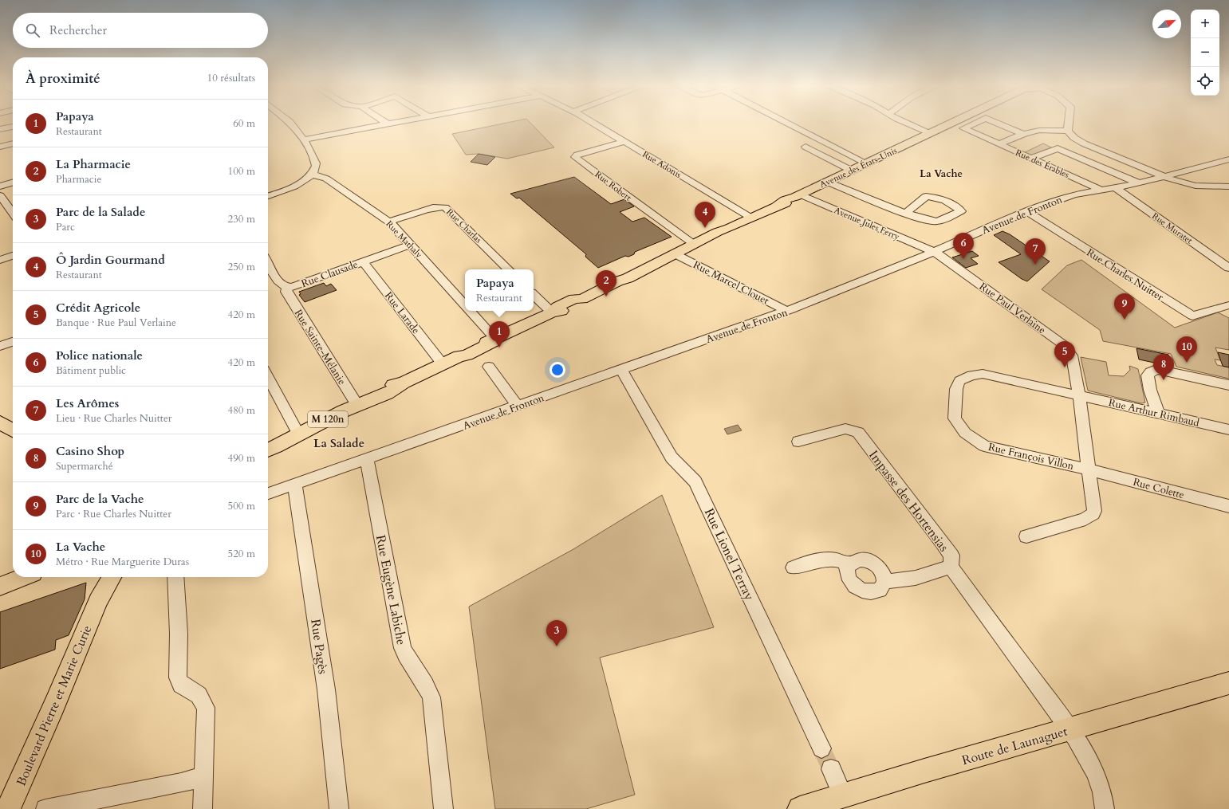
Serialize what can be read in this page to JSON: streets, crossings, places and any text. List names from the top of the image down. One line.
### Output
{"streets":{"main road":["Avenue des États-Unis","M 120n","Boulevard Pierre et Marie Curie","Route de Launaguet"],"street":["Rue des Érables","Rue Adonis","Rue Robert","Avenue de Fronton","Avenue Jules Ferry","Rue Charlas","Rue Muratet","Rue Mathaly","Rue Clausade","Rue Charles Nuitter","Rue Marcel Clouet","Rue Paul Verlaine","Rue Larade","Rue Sainte-Mélanie","Rue Arthur Rimbaud","Rue François Villon","Rue Colette","Impasse des Hortensias","Rue Lionel Terray","Rue Eugène Labiche","Rue Pagès"]},"crossings":[["Rue des Érables","Avenue de Fronton"],["Rue Adonis","Avenue des États-Unis"],["Rue Adonis","Rue Robert"],["Avenue des États-Unis","Rue Robert"],["Avenue des États-Unis","Avenue Jules Ferry"],["Avenue des États-Unis","Rue Mathaly"],["Avenue des États-Unis","Rue Marcel Clouet"],["Avenue des États-Unis","Rue Larade"],["Avenue des États-Unis","Rue Sainte-Mélanie"],["Avenue de Fronton","Avenue Jules Ferry"],["Avenue de Fronton","Rue Muratet"],["Avenue de Fronton","Rue Charles Nuitter"],["Avenue de Fronton","Rue Marcel Clouet"],["Avenue de Fronton","Rue Paul Verlaine"],["Avenue de Fronton","Rue Lionel Terray"],["Avenue de Fronton","Rue Eugène Labiche"],["Avenue de Fronton","Rue Pagès"],["Avenue Jules Ferry","Rue Paul Verlaine"],["Rue Charlas","Rue Mathaly"],["Rue Mathaly","Rue Clausade"],["Rue Clausade","Rue Larade"],["Rue Clausade","Rue Sainte-Mélanie"],["Rue Paul Verlaine","Rue Arthur Rimbaud"],["Rue Paul Verlaine","Rue François Villon"],["Rue Paul Verlaine","Rue Colette"],["Rue Arthur Rimbaud","Rue François Villon"],["Rue François Villon","Rue Colette"],["Impasse des Hortensias","Route de Launaguet"]],"districts":["La Vache","La Salade"],"north":"top right","page":{"map_buttons":["+","−"],"search":"Rechercher","heading":["À proximité","10 résultats"],"list":[{"mark":"1","name":"Papaya","note":"Restaurant","value":"60 m"},{"mark":"2","name":"La Pharmacie","note":"Pharmacie","value":"100 m"},{"mark":"3","name":"Parc de la Salade","note":"Parc","value":"230 m"},{"mark":"4","name":"Ô Jardin Gourmand","note":"Restaurant","value":"250 m"},{"mark":"5","name":"Crédit Agricole","note":"Banque · Rue Paul Verlaine","value":"420 m"},{"mark":"6","name":"Police nationale","note":"Bâtiment public","value":"420 m"},{"mark":"7","name":"Les Arômes","note":"Lieu · Rue Charles Nuitter","value":"480 m"},{"mark":"8","name":"Casino Shop","note":"Supermarché","value":"490 m"},{"mark":"9","name":"Parc de la Vache","note":"Parc · Rue Charles Nuitter","value":"500 m"},{"mark":"10","name":"La Vache","note":"Métro · Rue Marguerite Duras","value":"520 m"}],"pins":["4","6","7","2","9","1","10","5","8","3"],"popup":["Papaya","Restaurant"]}}
